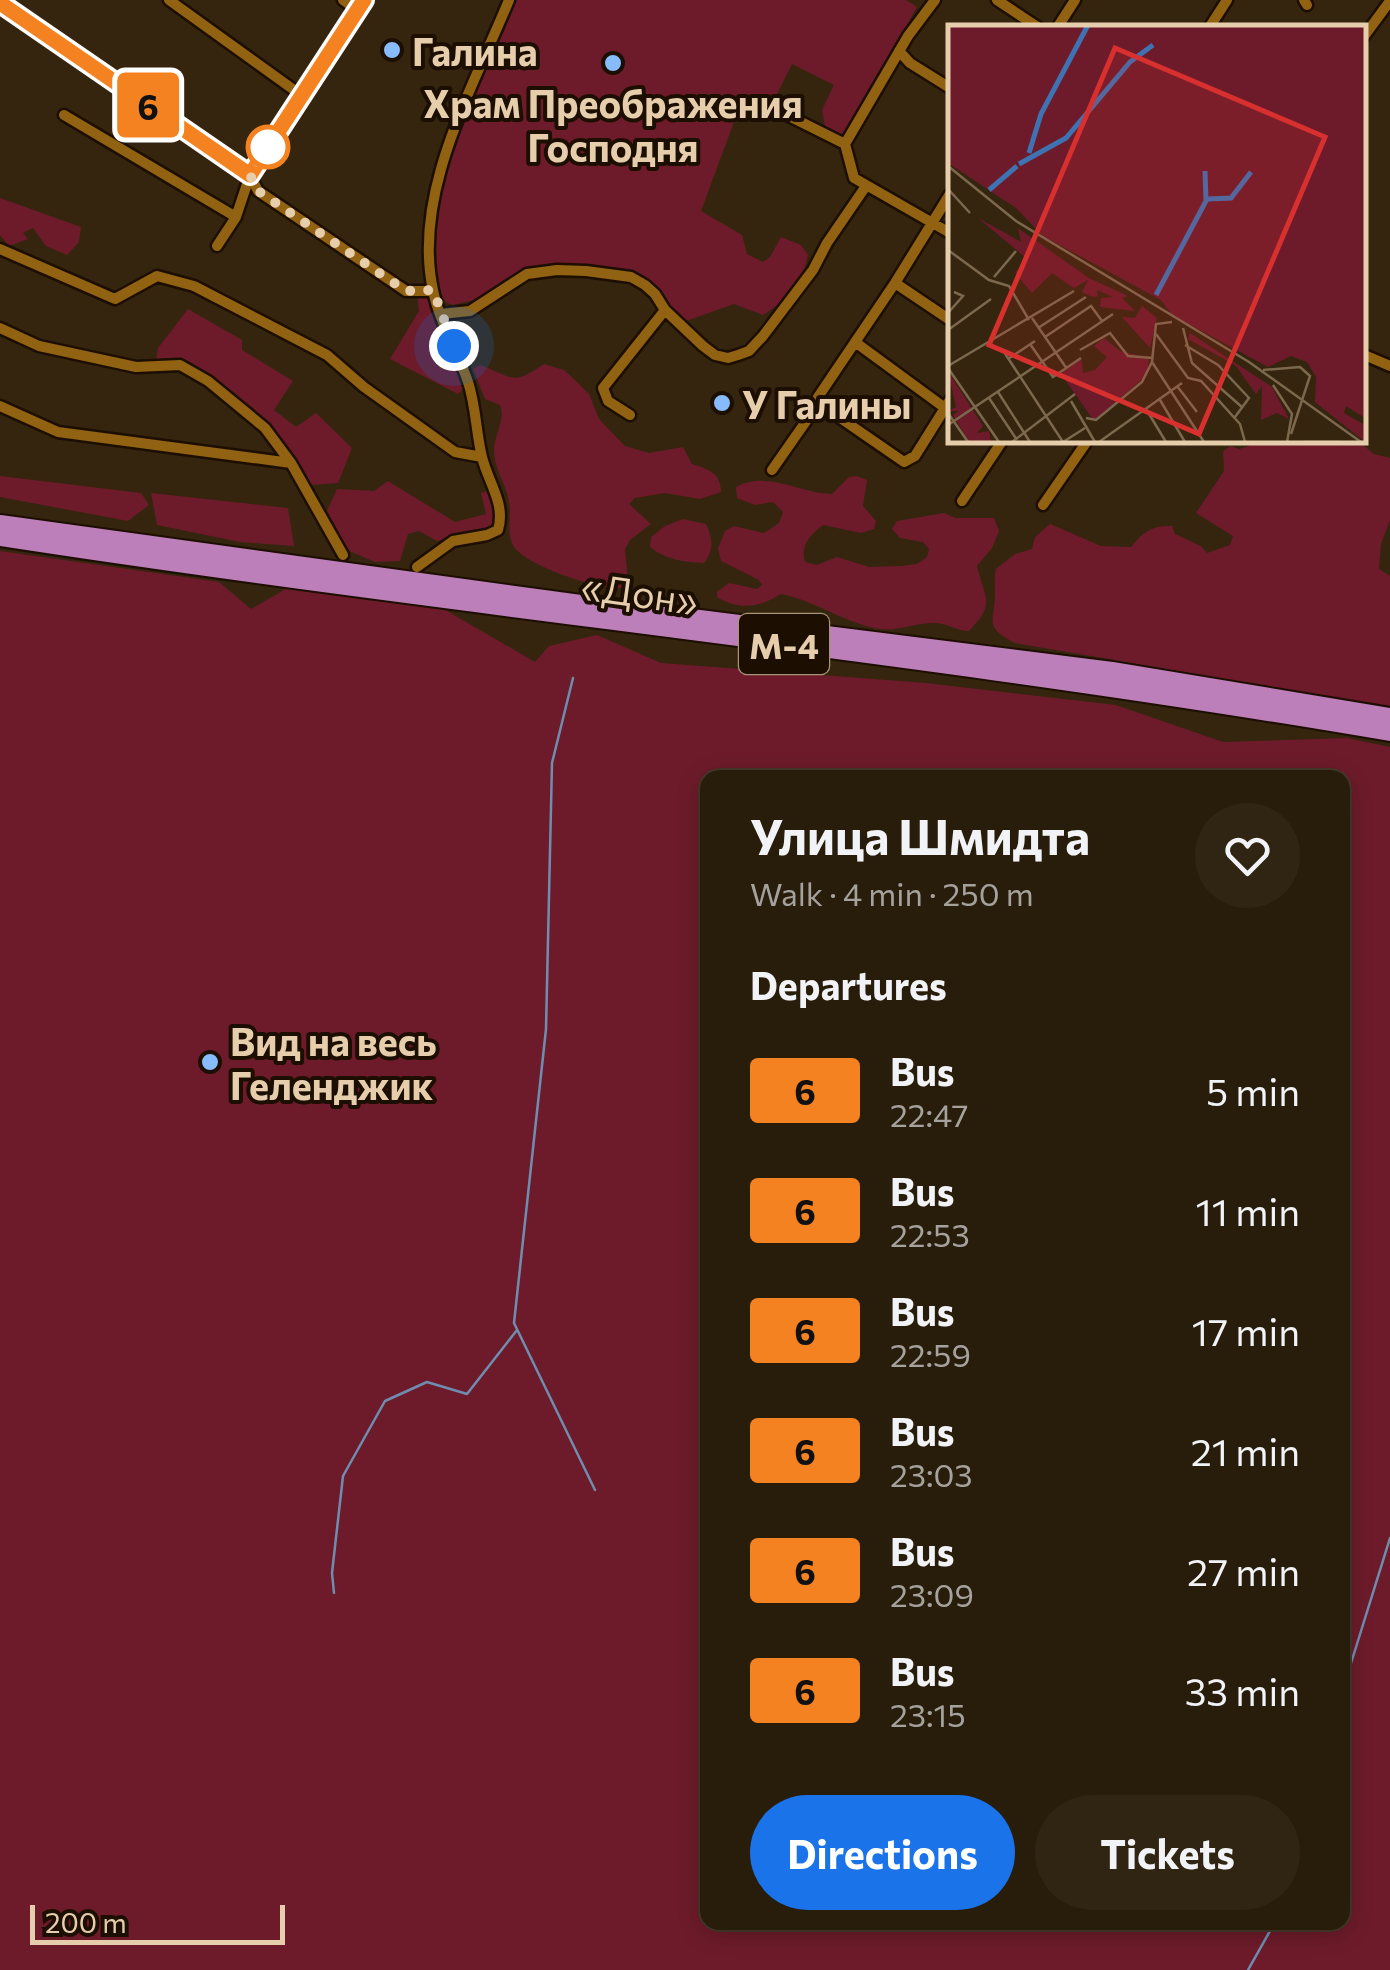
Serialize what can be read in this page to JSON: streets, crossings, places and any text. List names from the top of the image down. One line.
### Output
{"streets":{"highway":["«Дон»","М-4"]},"places":["Галина","Храм Преображения Господня","У Галины","Вид на весь Геленджик"],"lines":["bus line 6"],"scale_bar":"200 m","page":{"on_map":"6","heading":[["Улица Шмидта","Walk · 4 min · 250 m"],"Departures"],"list":[{"mark":"6","name":"Bus","note":"22:47","value":"5 min"},{"mark":"6","name":"Bus","note":"22:53","value":"11 min"},{"mark":"6","name":"Bus","note":"22:59","value":"17 min"},{"mark":"6","name":"Bus","note":"23:03","value":"21 min"},{"mark":"6","name":"Bus","note":"23:09","value":"27 min"},{"mark":"6","name":"Bus","note":"23:15","value":"33 min"}],"buttons":["Directions","Tickets"],"scale":"200 m"}}
